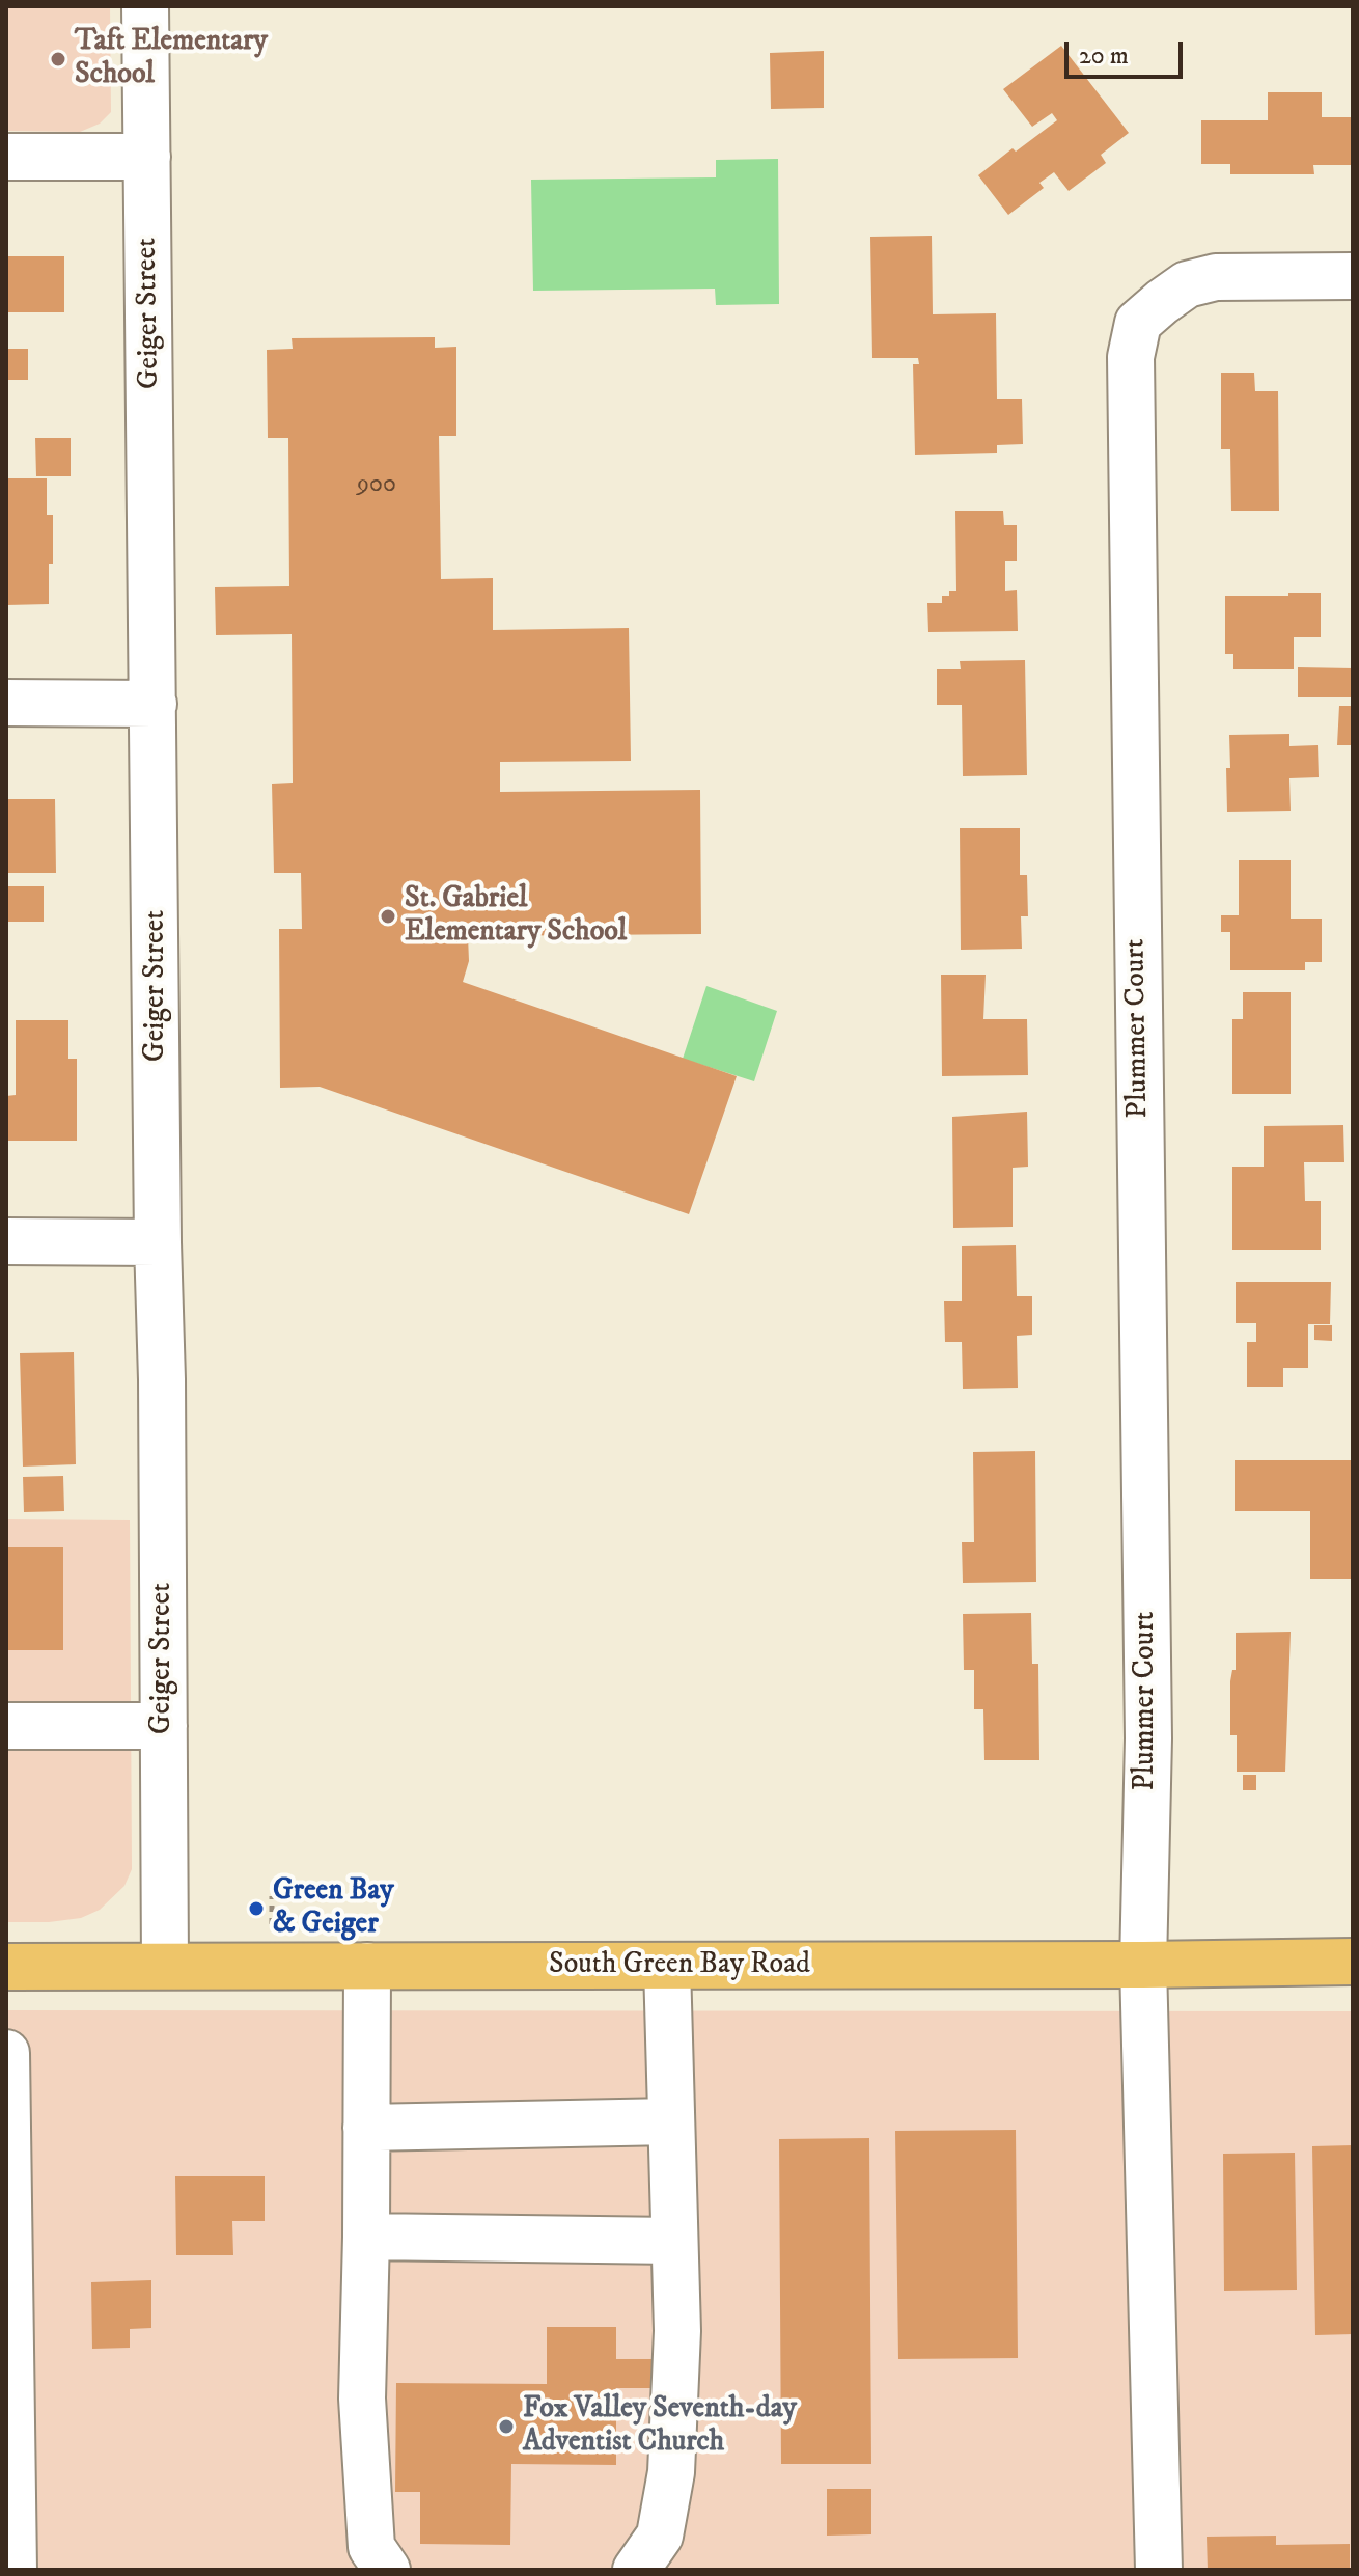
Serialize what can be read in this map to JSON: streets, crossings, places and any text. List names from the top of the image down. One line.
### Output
{"streets":{"main road":["South Green Bay Road"],"street":["Geiger Street","Plummer Court"]},"crossings":[["Geiger Street","South Green Bay Road"],["Plummer Court","South Green Bay Road"]],"places":["Taft Elementary School","St. Gabriel Elementary School","Green Bay & Geiger","Fox Valley Seventh-day Adventist Church"],"house_numbers":["900"],"scale_bar":"20 m"}
